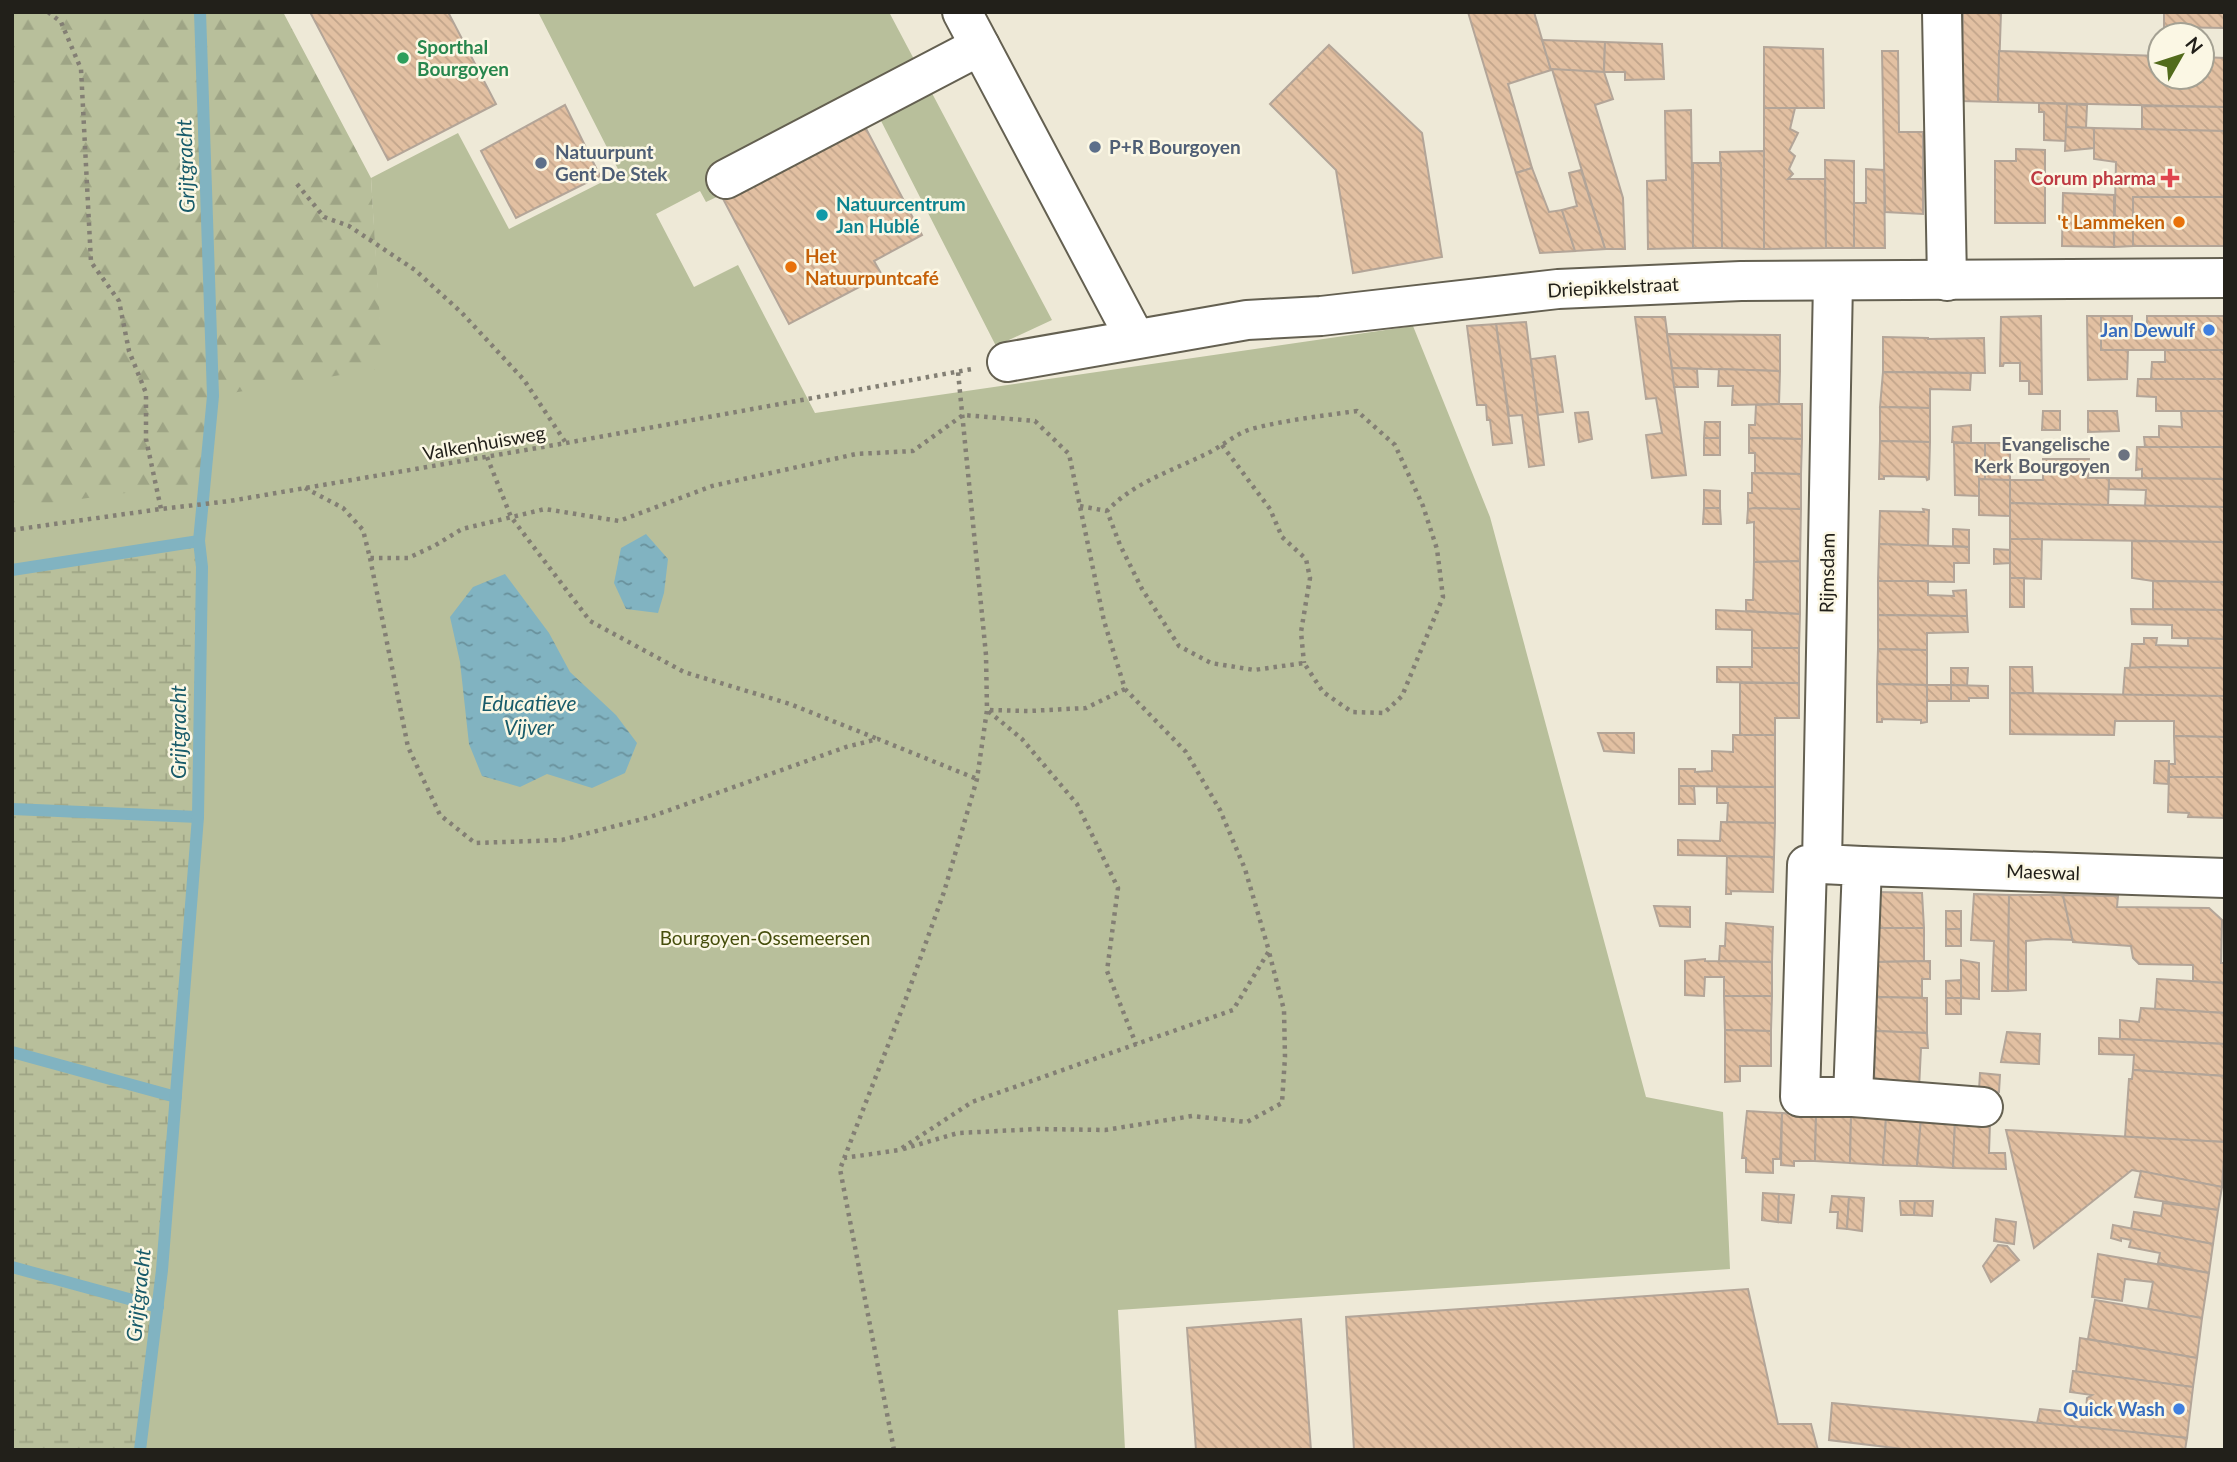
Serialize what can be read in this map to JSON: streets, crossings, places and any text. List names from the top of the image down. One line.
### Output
{"streets":{"street":["Driepikkelstraat","Rijmsdam","Maeswal"],"path":["Valkenhuisweg"]},"crossings":[["Driepikkelstraat","Rijmsdam"]],"water":["Grijtgracht","Educatieve Vijver"],"parks":["Bourgoyen-Ossemeersen"],"places":{"other":["Sporthal Bourgoyen","P+R Bourgoyen","Natuurpunt Gent De Stek","Natuurcentrum Jan Hublé","'t Lammeken","Het Natuurpuntcafé","Jan Dewulf","Evangelische Kerk Bourgoyen","Quick Wash"],"health":["Corum pharma"]},"north":"top right"}
